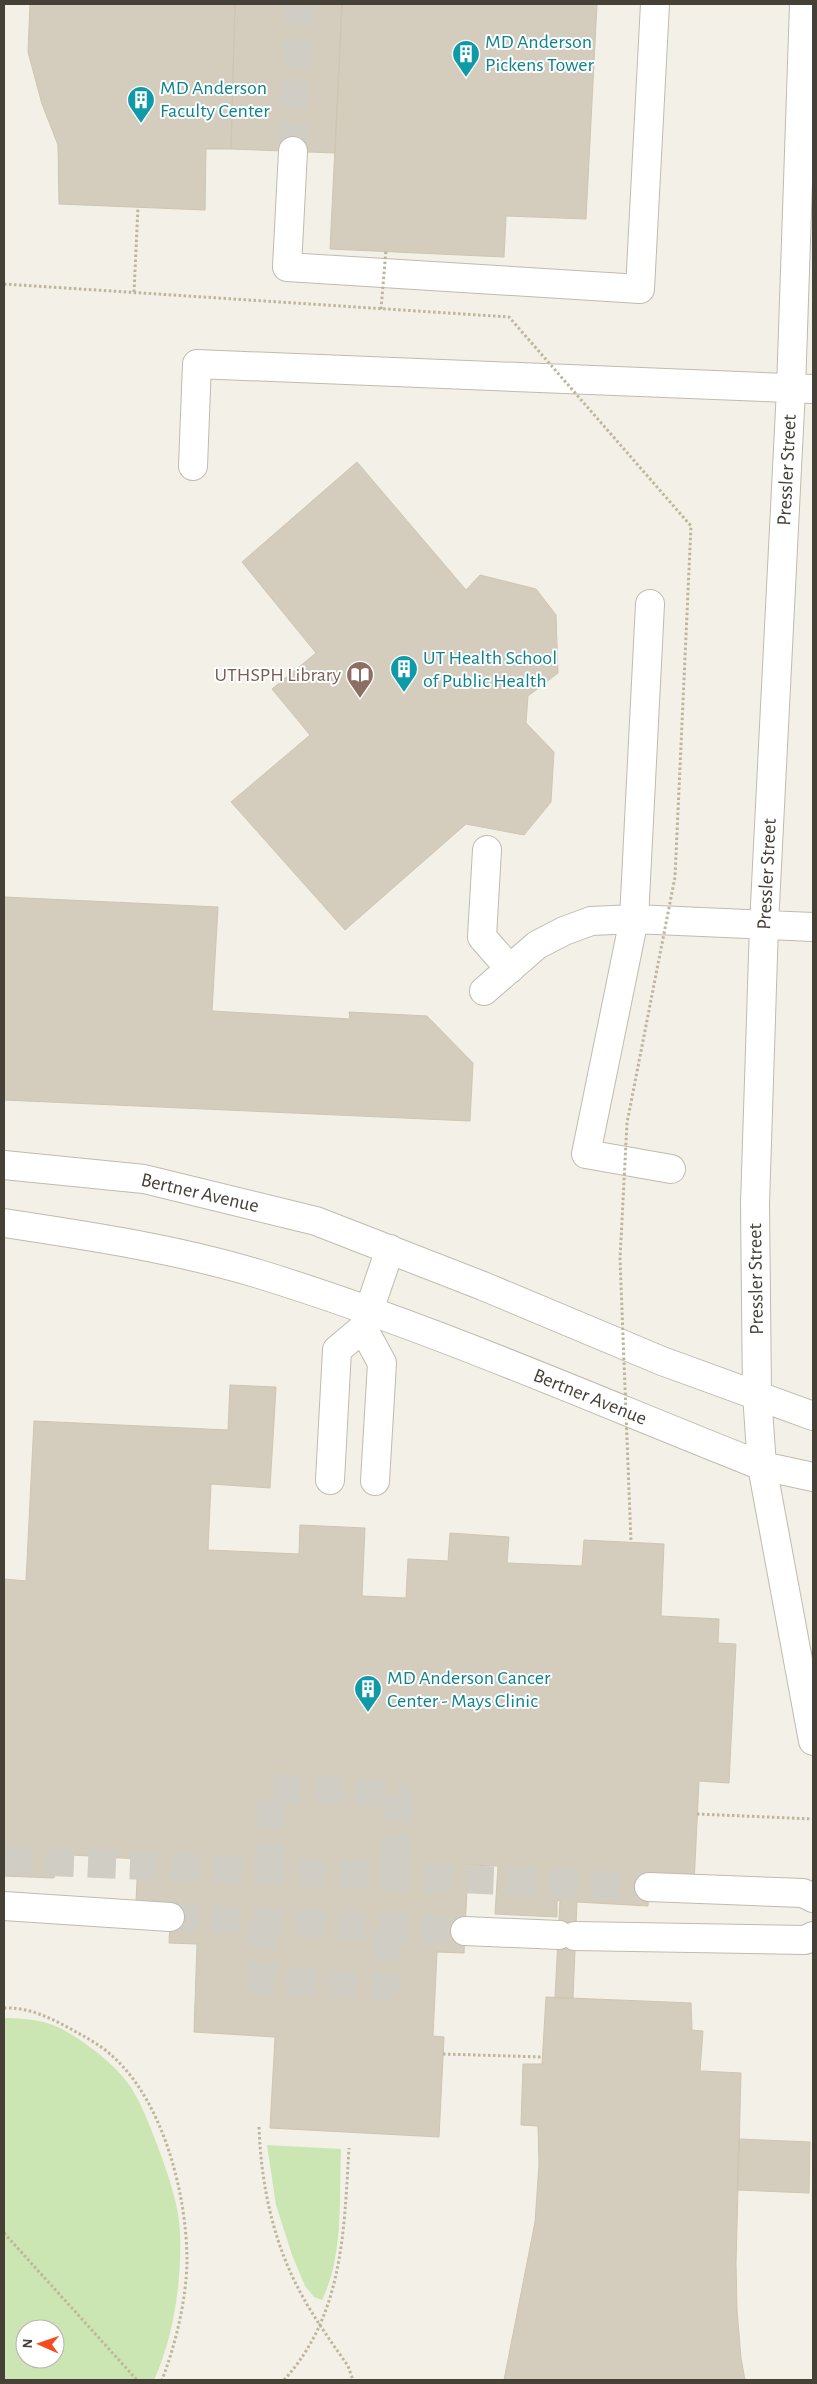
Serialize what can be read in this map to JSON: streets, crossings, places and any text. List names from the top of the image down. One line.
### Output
{"streets":{"street":["Pressler Street","Bertner Avenue"]},"crossings":[["Pressler Street","Bertner Avenue"]],"places":{"building":["MD Anderson Pickens Tower","MD Anderson Faculty Center","UT Health School of Public Health","MD Anderson Cancer Center - Mays Clinic"],"library":["UTHSPH Library"]},"north":"left"}
